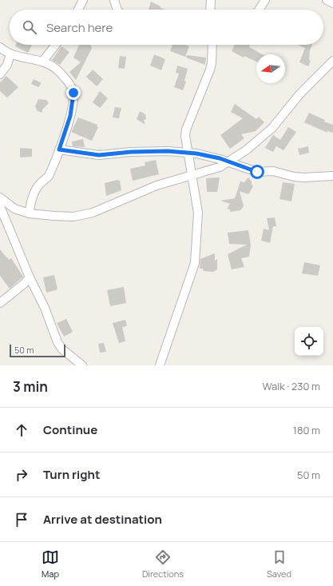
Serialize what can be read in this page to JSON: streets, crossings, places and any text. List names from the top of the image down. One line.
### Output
{"scale_bar":"50 m","north":"left","page":{"search":"Search here","scale":"50 m","heading":["3 min","Walk · 230 m"],"list":[["Continue","180 m"],["Turn right","50 m"],"Arrive at destination"],"nav":["Map","Directions","Saved"]}}
